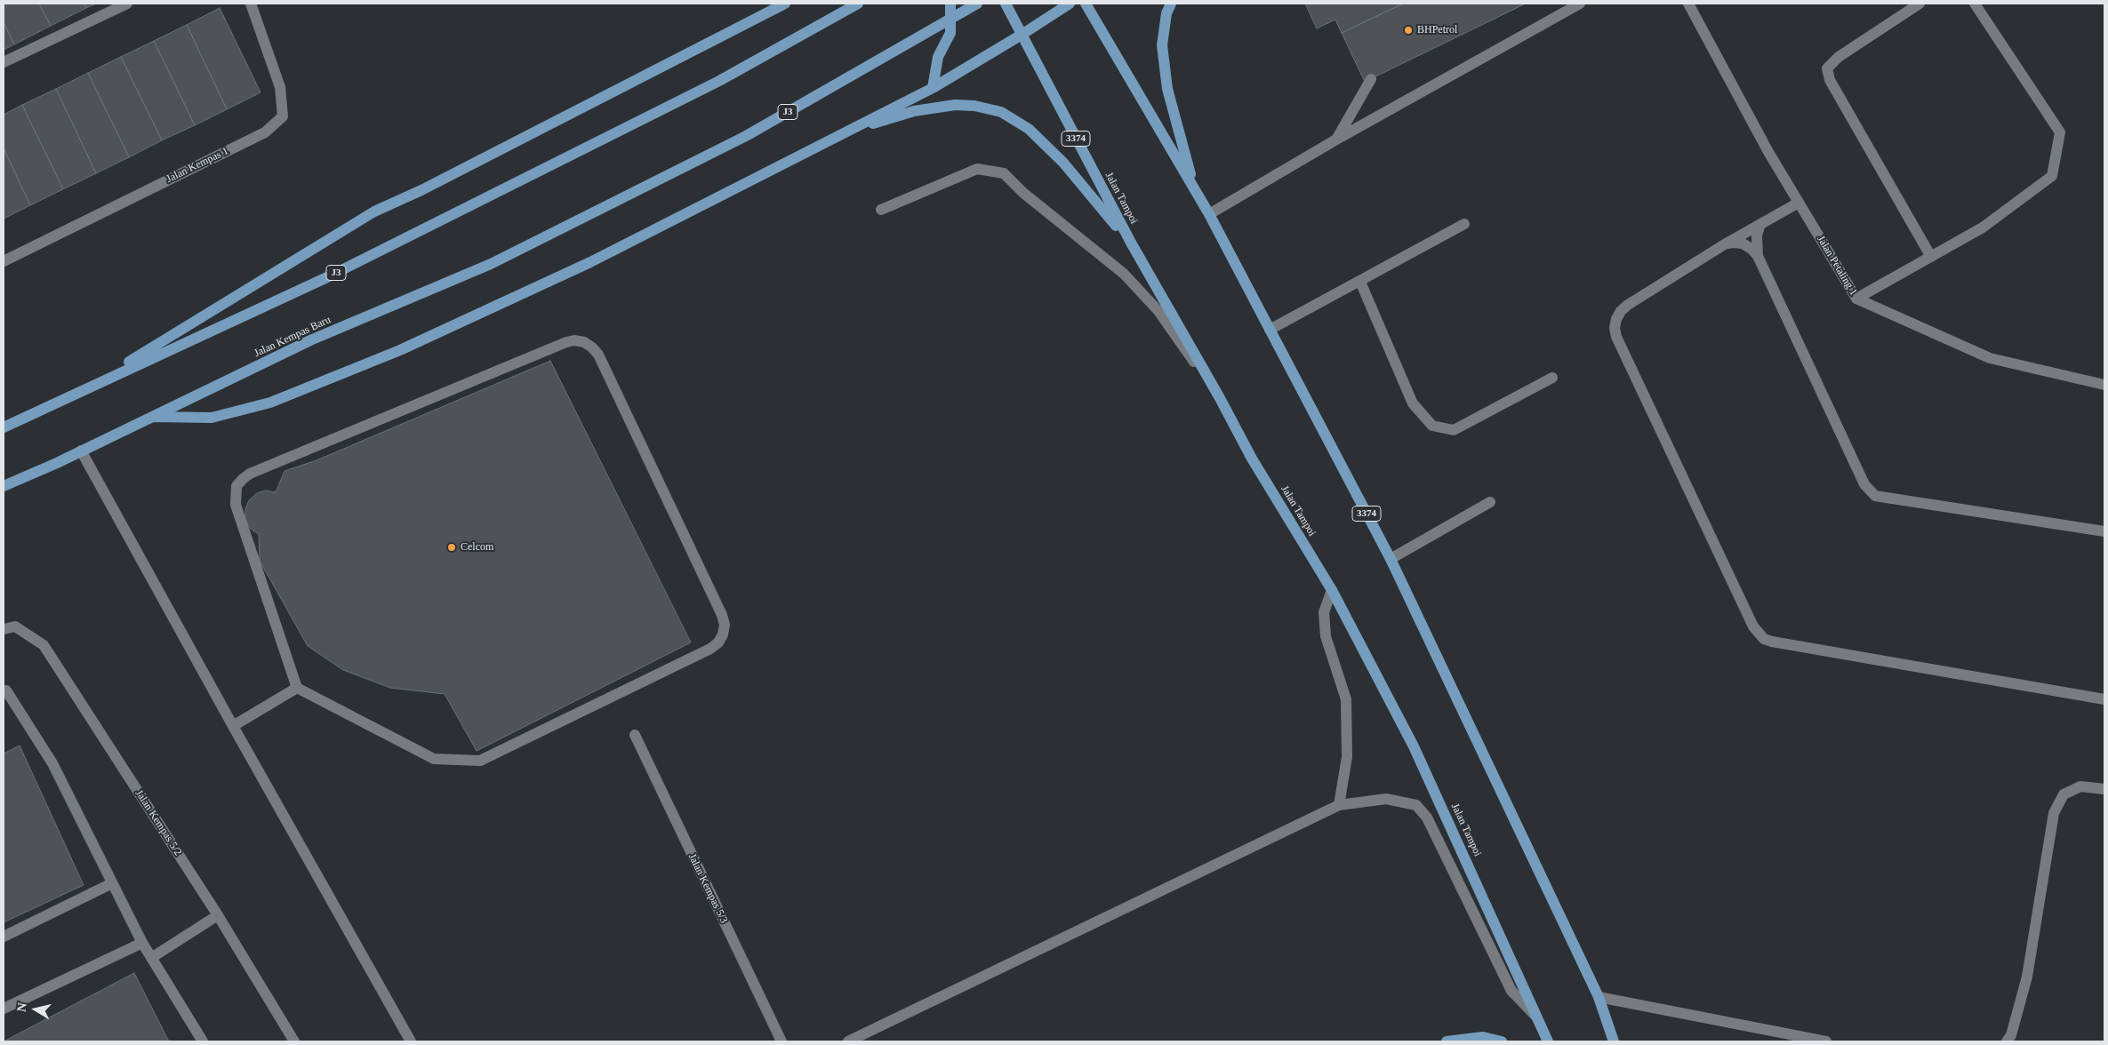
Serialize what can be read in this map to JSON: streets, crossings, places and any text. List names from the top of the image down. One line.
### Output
{"streets":{"main road":["J3","3374","Jalan Tampoi","Jalan Kempas Baru"],"street":["Jalan Kempas 1","Jalan Petaling 1","Jalan Kempas 5/2","Jalan Kempas 5/3"]},"places":["BHPetrol","Celcom"],"north":"left"}
